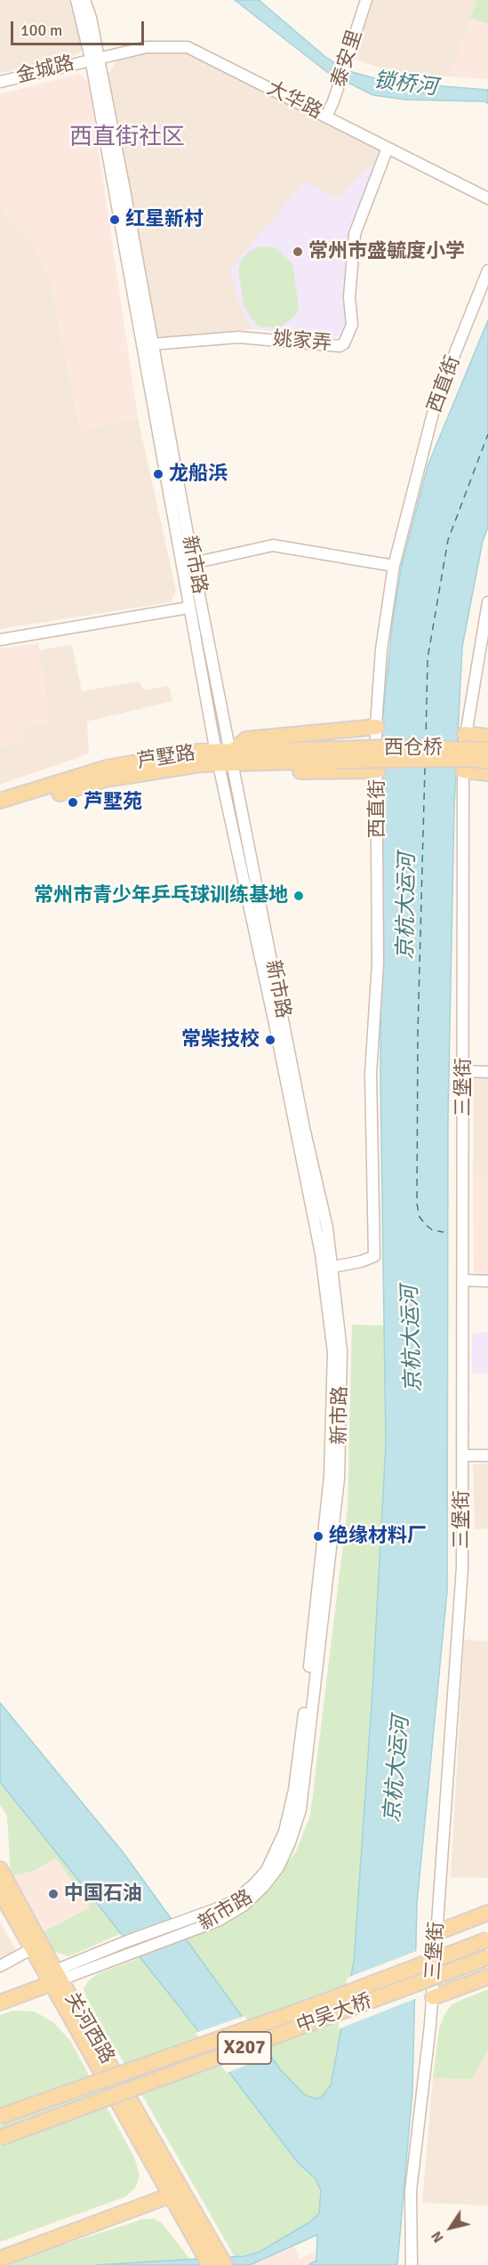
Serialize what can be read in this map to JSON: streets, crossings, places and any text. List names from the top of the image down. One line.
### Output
{"streets":{"main road":["西仓桥","芦墅路","中吴大桥","关河西路","X207"],"street":["泰安里","金城路","大华路","姚家弄","西直街","新市路","三堡街"]},"crossings":[["泰安里","大华路"],["金城路","大华路"],["金城路","新市路"],["大华路","姚家弄"],["大华路","新市路"],["姚家弄","新市路"],["西直街","新市路"],["新市路","芦墅路"],["新市路","关河西路"],["西仓桥","芦墅路"]],"districts":["西直街社区"],"water":["锁桥河","京杭大运河"],"places":["红星新村","常州市盛毓度小学","龙船浜","芦墅苑","常州市青少年乒乓球训练基地","常柴技校","绝缘材料厂","中国石油"],"scale_bar":"100 m","north":"bottom left"}
